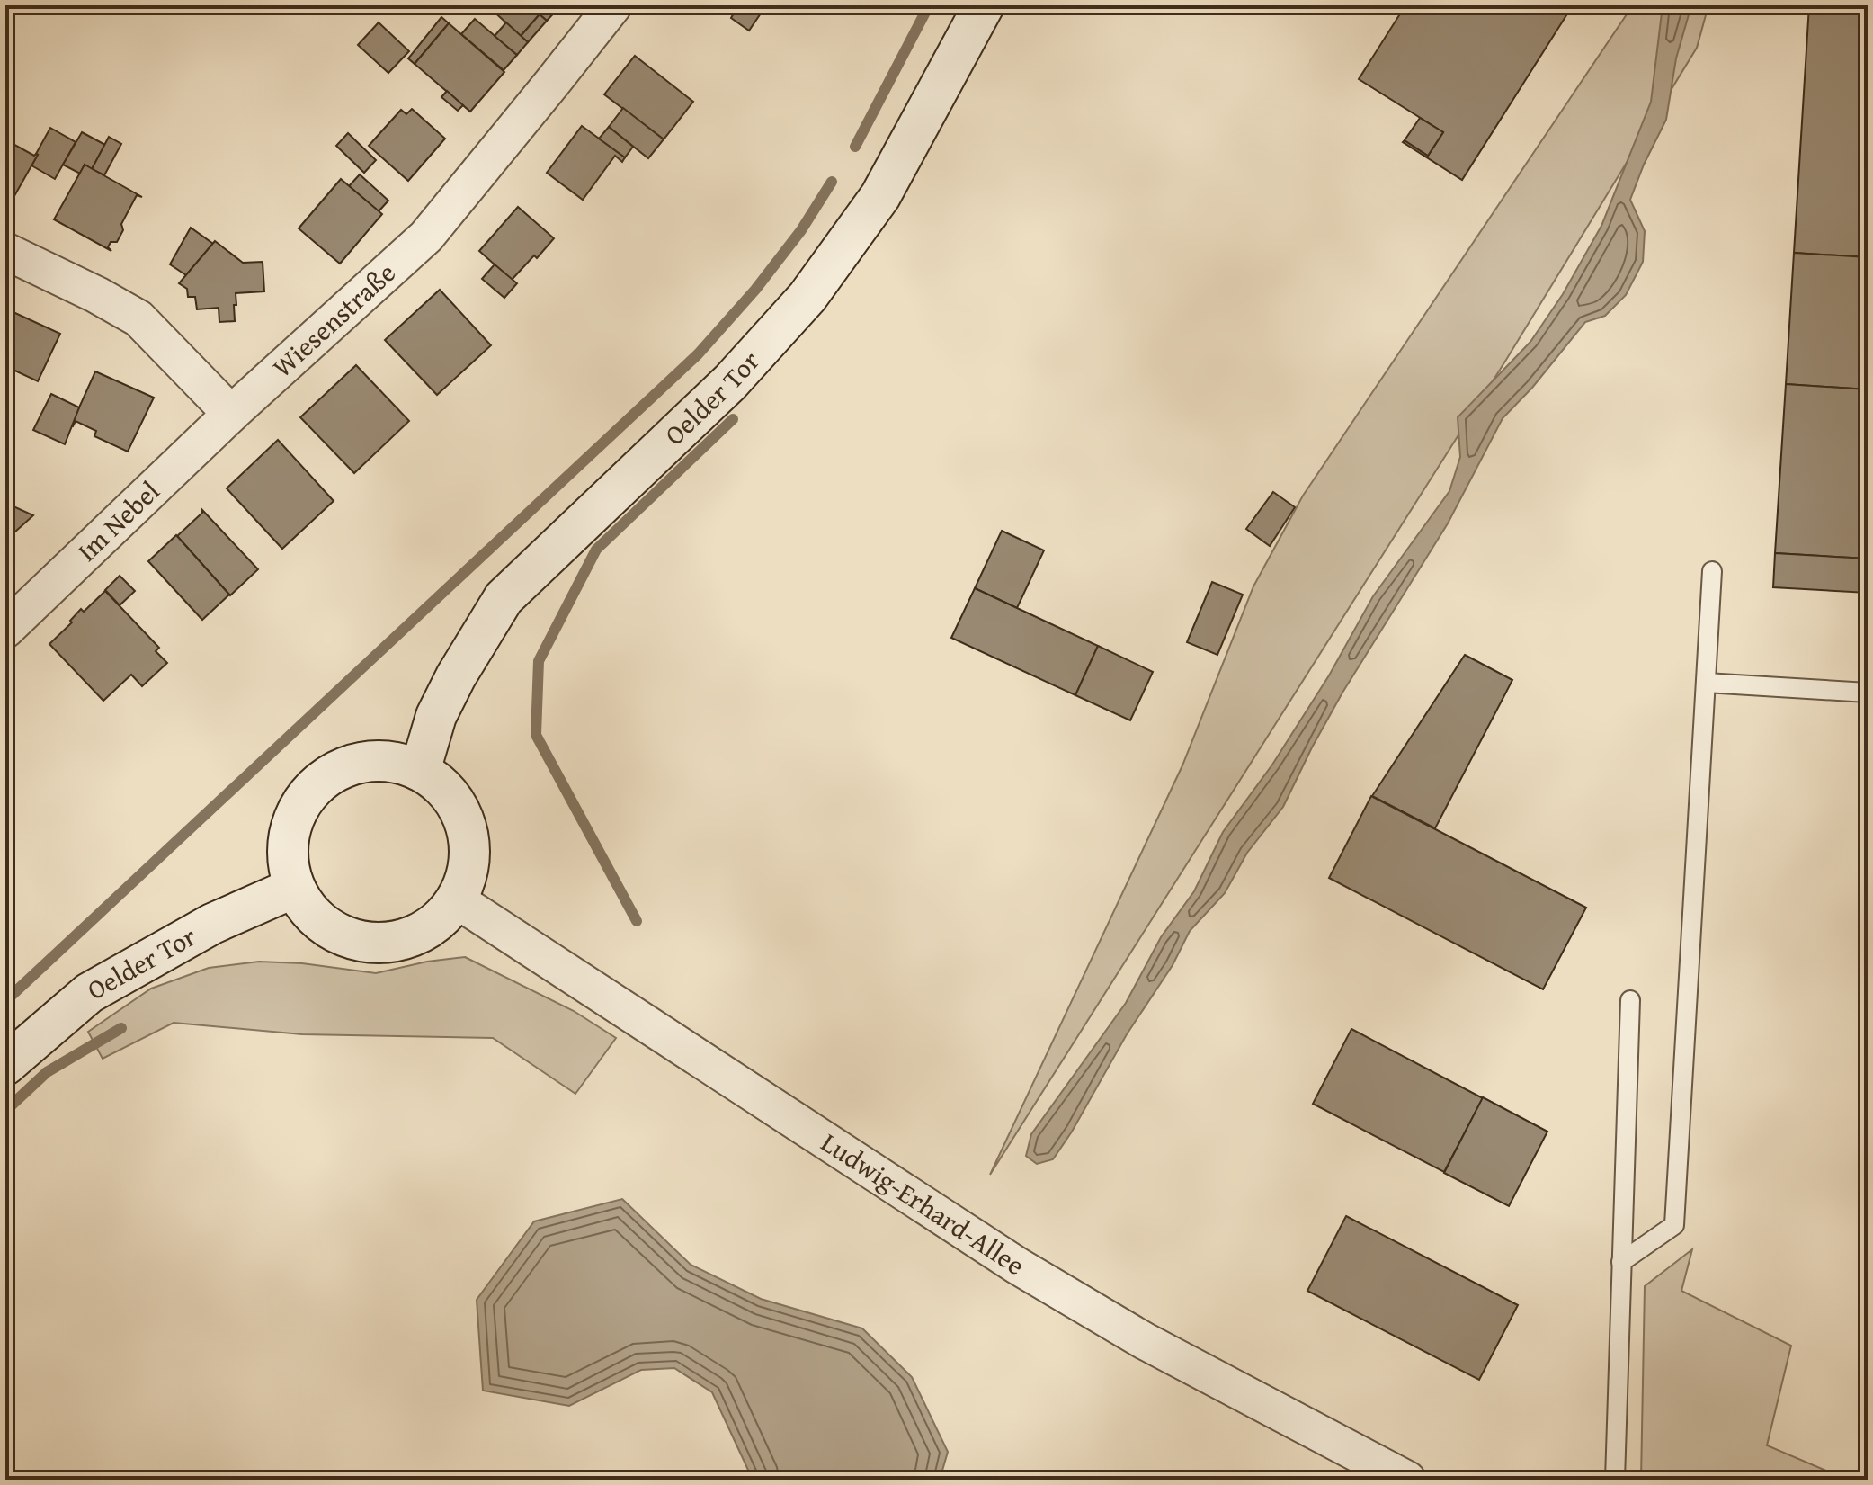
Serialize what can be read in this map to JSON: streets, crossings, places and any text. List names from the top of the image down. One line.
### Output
{"streets":{"main road":["Oelder Tor"],"street":["Wiesenstraße","Im Nebel","Ludwig-Erhard-Allee"]},"crossings":[["Wiesenstraße","Im Nebel"],["Oelder Tor","Ludwig-Erhard-Allee"]]}
